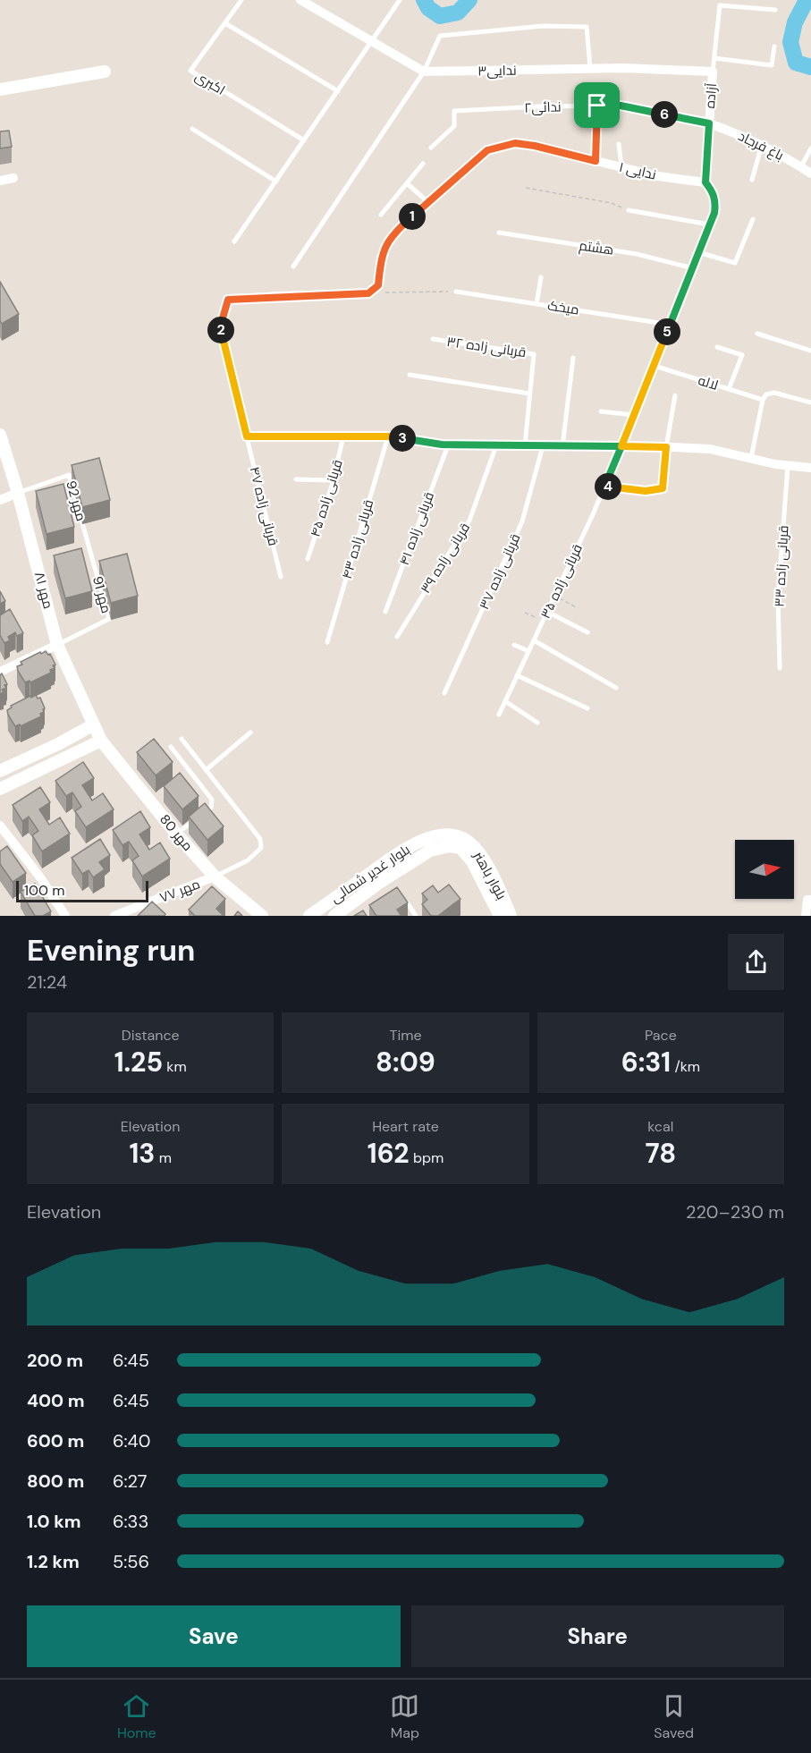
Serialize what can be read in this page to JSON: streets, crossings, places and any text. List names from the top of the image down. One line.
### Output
{"streets":{"street":["ندایی۳","آزاده","باغ فرجاد","ندایی ۱","مهر ۸۱","مهر 80","بلوار غدیر شمالی","بلوار باهنر","مهر ۷۷"],"lane":["اکبری","ندائی۲","هشتم","میخک","قربانی زاده ۳۲","لاله","قربانی زاده ۴۵","مهر 92","قربانی زاده ۴۷","قربانی زاده ۴۱","قربانی زاده ۴۳","قربانی زاده ۳۹","قربانی زاده ۳۳","قربانی زاده ۳۷","قربانی زاده ۳۵","مهر 91"]},"crossings":[["ندایی۳","آزاده"],["آزاده","ندائی۲"],["آزاده","باغ فرجاد"],["آزاده","ندایی ۱"],["آزاده","هشتم"],["آزاده","میخک"],["آزاده","لاله"],["آزاده","قربانی زاده ۳۵"],["ندائی۲","باغ فرجاد"],["مهر 92","مهر ۸۱"],["مهر 92","مهر 91"],["مهر ۸۱","مهر 91"],["مهر ۸۱","مهر 80"],["مهر 80","مهر ۷۷"],["بلوار غدیر شمالی","بلوار باهنر"]],"scale_bar":"100 m","north":"right","page":{"pins":["6","1","2","5","3","4"],"scale":"100 m","heading":["Evening run","21:24"],"stats":[["Distance","1.25 km"],["Time","8:09"],["Pace","6:31 /km"],["Elevation","13 m"],["Heart rate","162 bpm"],["kcal","78"]],"chart":["Elevation","220–230 m"],"list":[{"name":"200 m","note":"6:45"},{"name":"400 m","note":"6:45"},{"name":"600 m","note":"6:40"},{"name":"800 m","note":"6:27"},{"name":"1.0 km","note":"6:33"},{"name":"1.2 km","note":"5:56"}],"buttons":["Save","Share"],"tabs":["Home","Map","Saved"]}}
